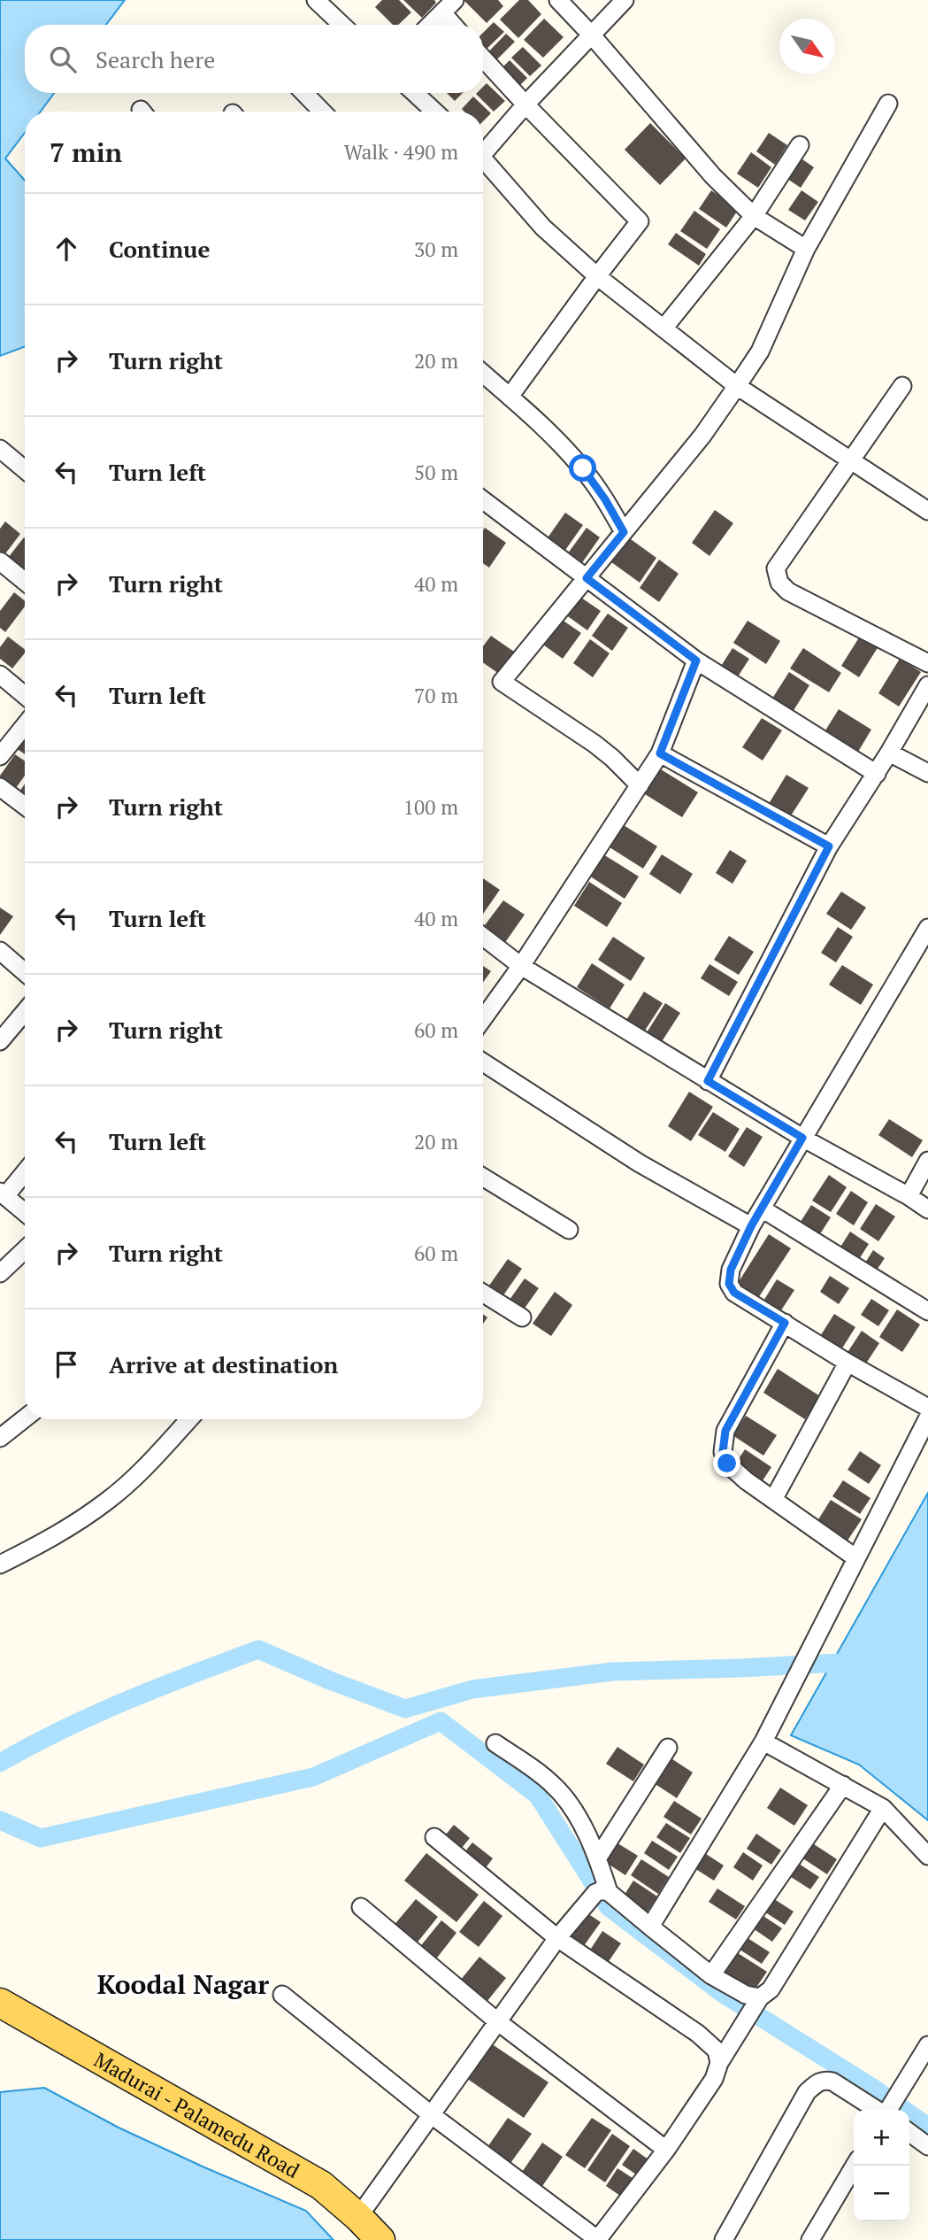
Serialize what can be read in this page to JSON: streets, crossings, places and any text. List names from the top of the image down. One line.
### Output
{"streets":{"main road":["Madurai - Palamedu Road"]},"districts":["Koodal Nagar"],"north":"bottom right","page":{"search":"Search here","heading":["7 min","Walk · 490 m"],"list":[["Continue","30 m"],["Turn right","20 m"],["Turn left","50 m"],["Turn right","40 m"],["Turn left","70 m"],["Turn right","100 m"],["Turn left","40 m"],["Turn right","60 m"],["Turn left","20 m"],["Turn right","60 m"],"Arrive at destination"],"map_buttons":["+","−"]}}
